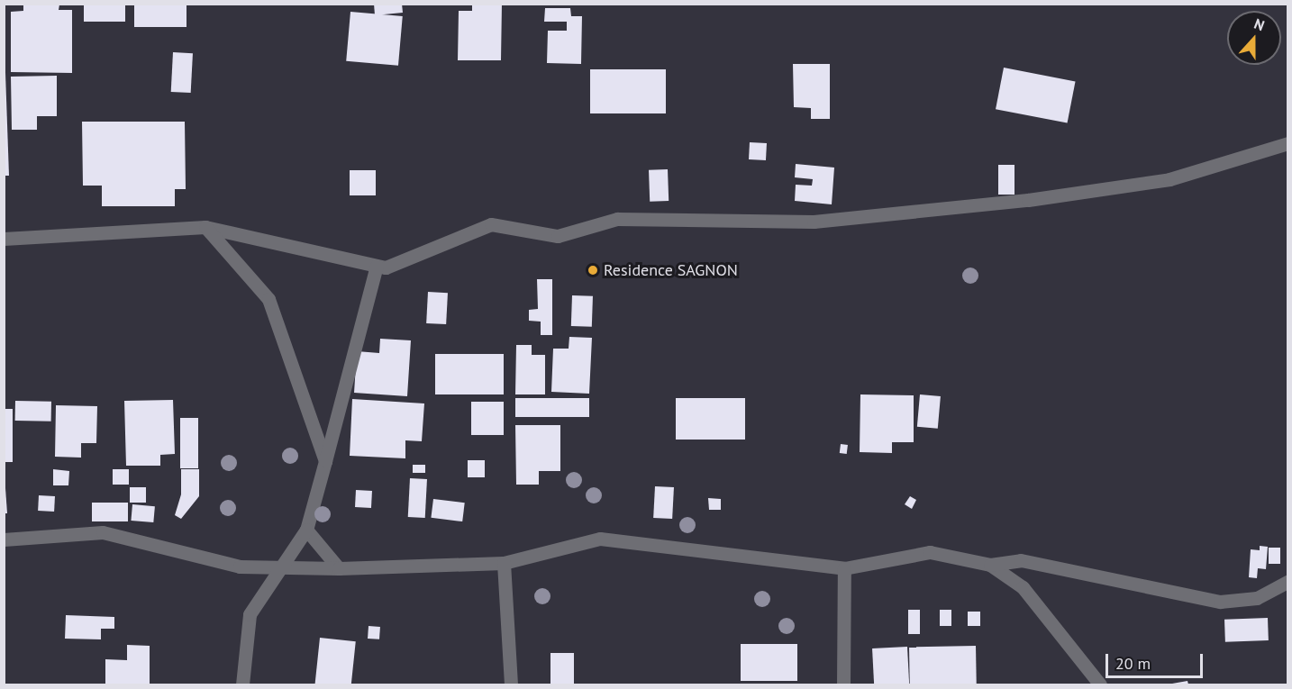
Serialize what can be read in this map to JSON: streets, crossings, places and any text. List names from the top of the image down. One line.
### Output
{"places":["Residence SAGNON"],"scale_bar":"20 m","north":"top"}
